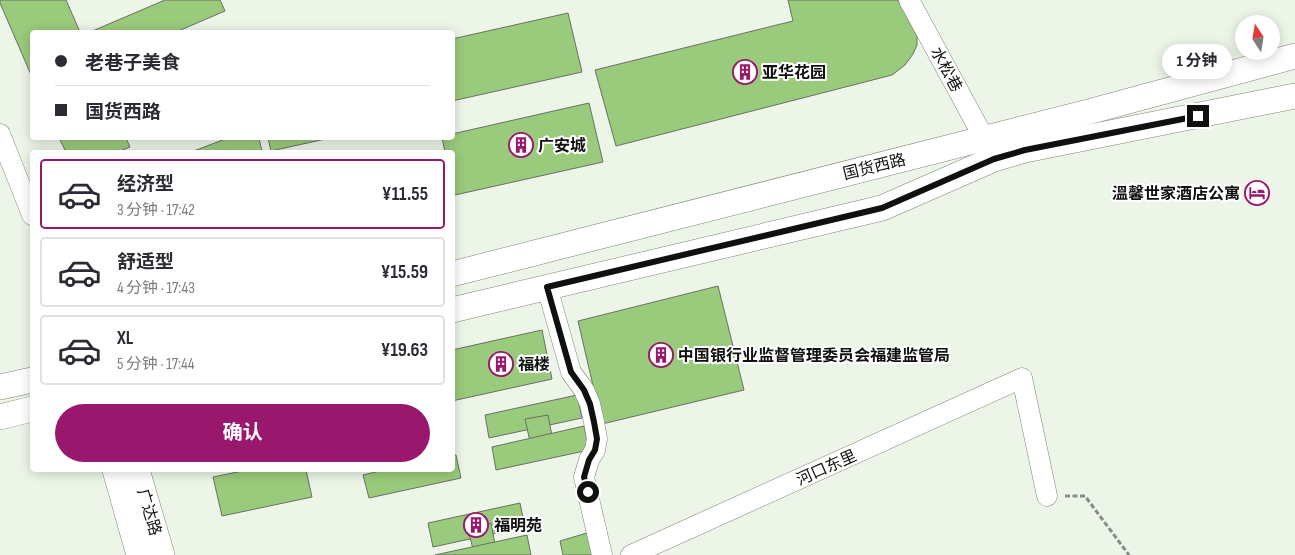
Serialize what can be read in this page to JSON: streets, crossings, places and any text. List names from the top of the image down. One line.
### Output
{"streets":{"main road":["国货西路","广达路"],"street":["水松巷","河口东里"]},"crossings":[["水松巷","国货西路"]],"places":{"building":["亚华花园","广安城","中国银行业监督管理委员会福建监管局","福楼","福明苑"],"hotel":["溫馨世家酒店公寓"]},"north":"top","page":{"banner":["老巷子美食","国货西路"],"bubble":"1 分钟","list":[{"name":"经济型","note":"3 分钟 · 17:42","value":"¥11.55"},{"name":"舒适型","note":"4 分钟 · 17:43","value":"¥15.59"},{"name":"XL","note":"5 分钟 · 17:44","value":"¥19.63"}],"buttons":"确认"}}
